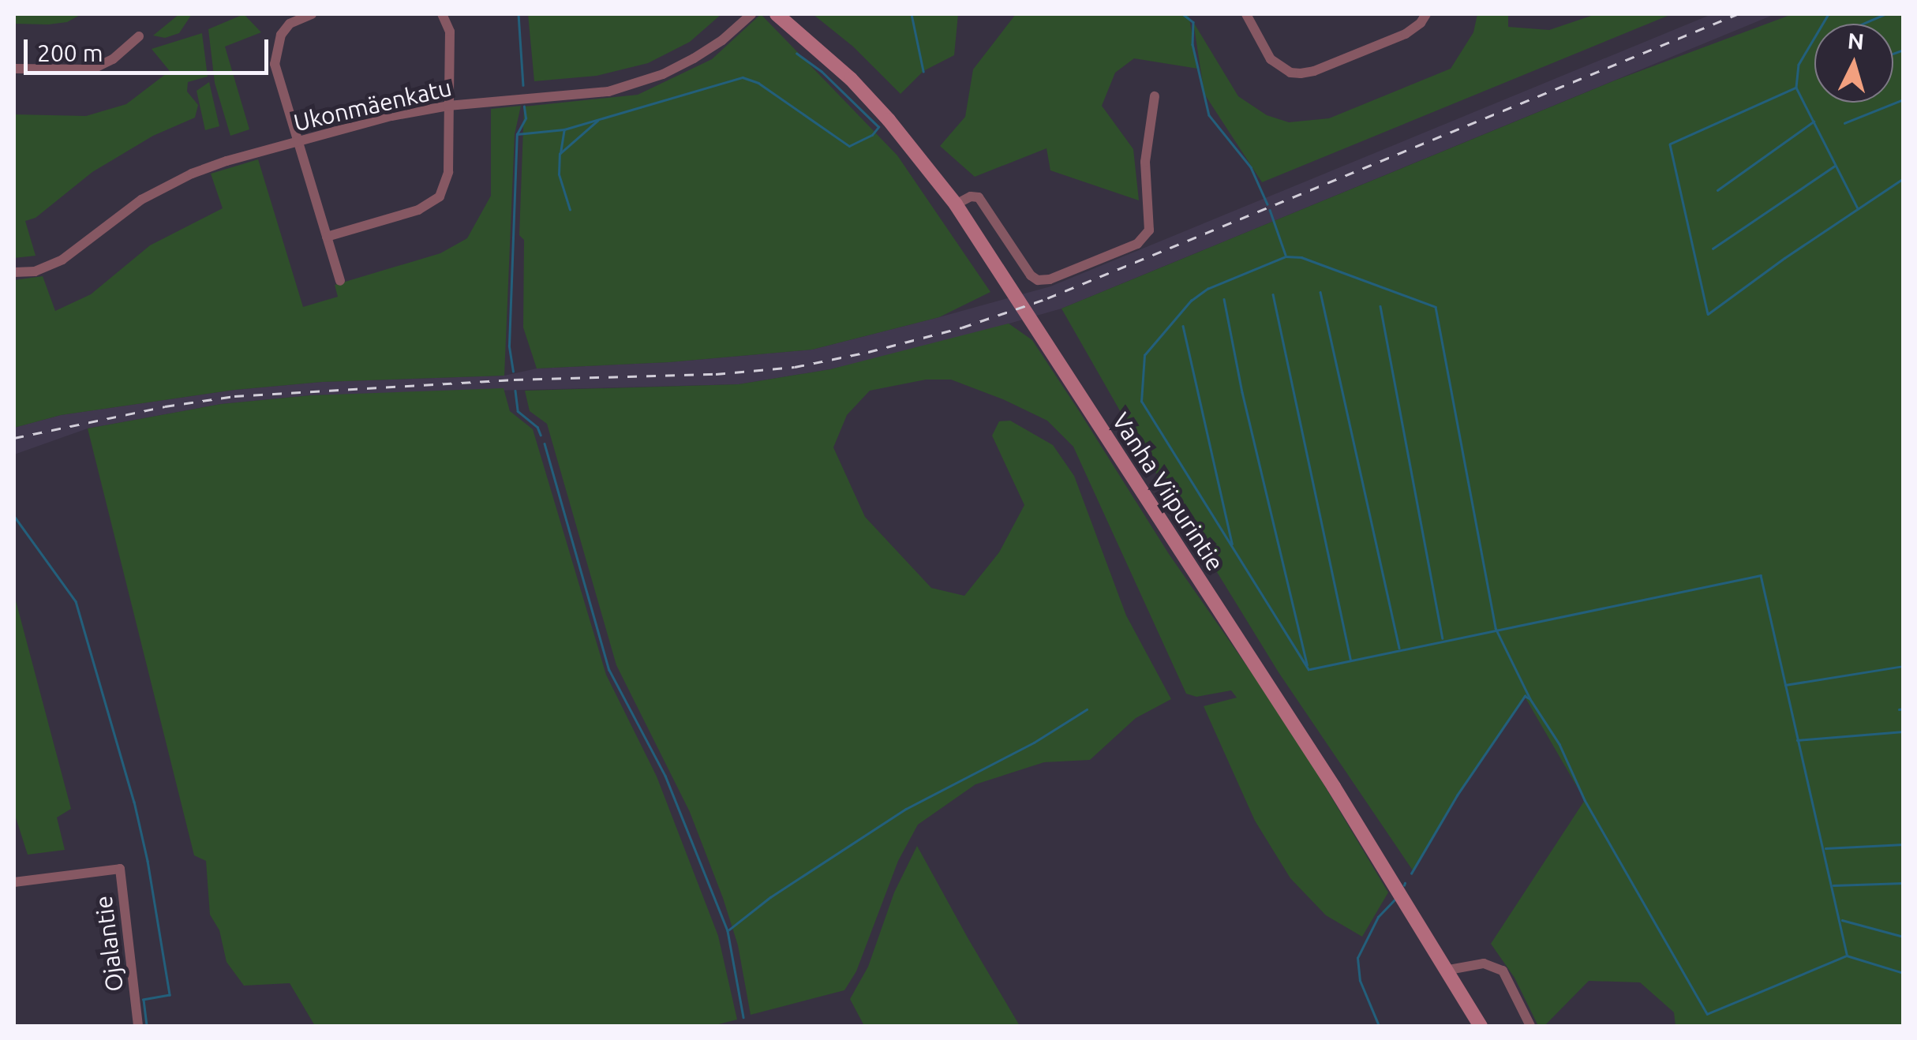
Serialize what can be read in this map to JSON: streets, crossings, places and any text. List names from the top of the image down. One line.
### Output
{"streets":{"street":["Ukonmäenkatu","Vanha Viipurintie","Ojalantie"]},"scale_bar":"200 m","north":"top"}
